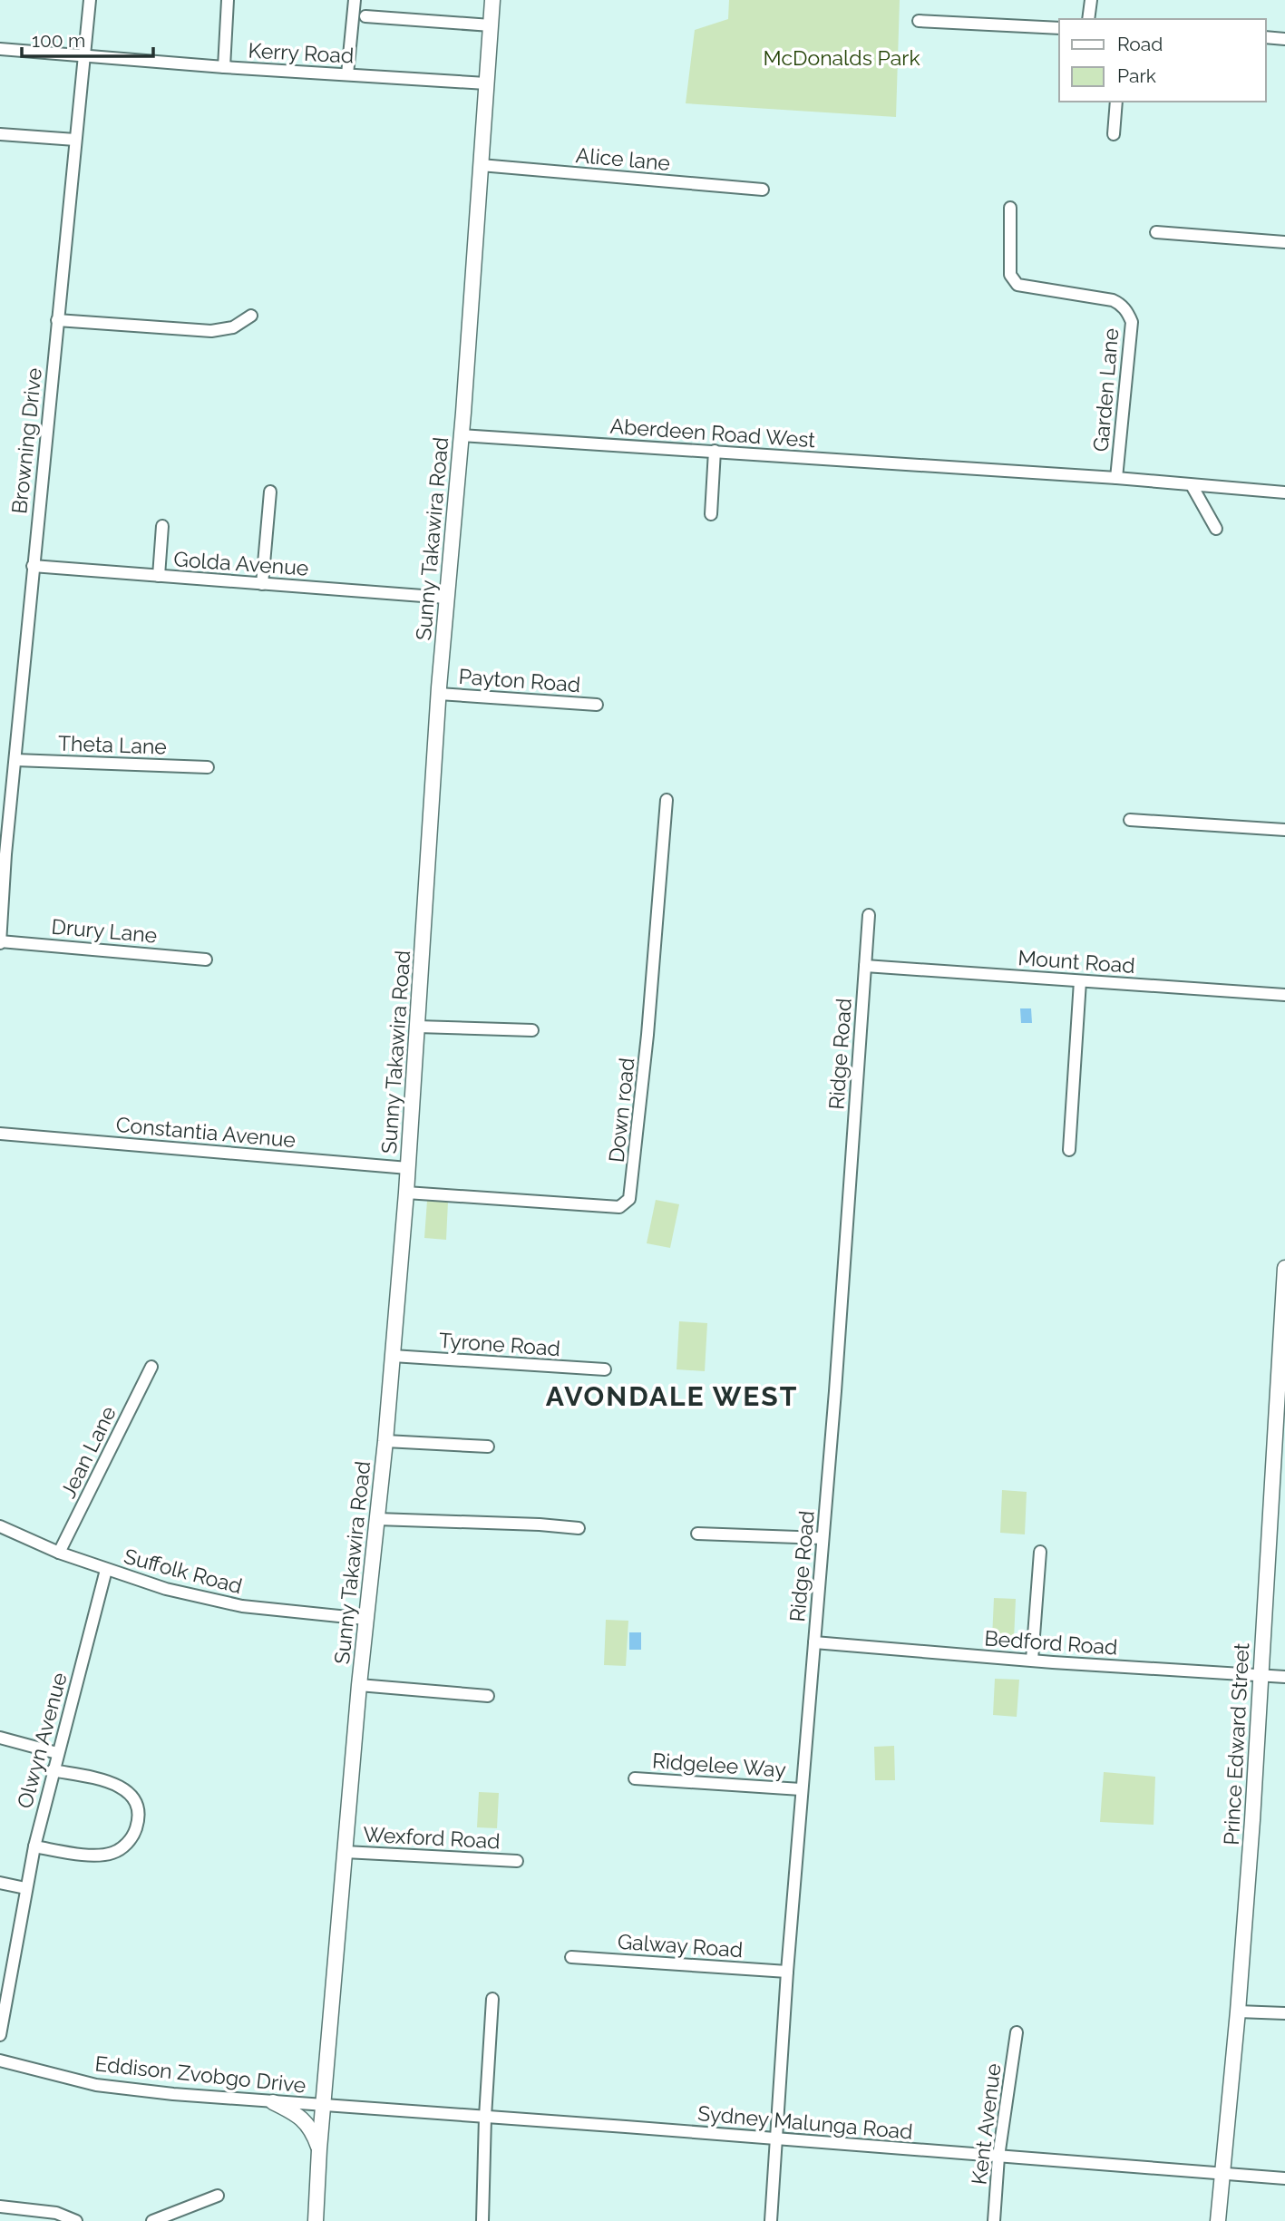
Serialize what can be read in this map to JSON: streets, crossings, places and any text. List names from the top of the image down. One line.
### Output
{"streets":{"main road":["Sunny Takawira Road","Prince Edward Street"],"street":["Kerry Road","Alice lane","Garden Lane","Aberdeen Road West","Browning Drive","Golda Avenue","Payton Road","Theta Lane","Drury Lane","Mount Road","Ridge Road","Down road","Constantia Avenue","Tyrone Road","Jean Lane","Suffolk Road","Bedford Road","Olwyn Avenue","Ridgelee Way","Wexford Road","Galway Road","Eddison Zvobgo Drive","Sydney Malunga Road","Kent Avenue"]},"crossings":[["Kerry Road","Browning Drive"],["Kerry Road","Sunny Takawira Road"],["Alice lane","Sunny Takawira Road"],["Garden Lane","Aberdeen Road West"],["Aberdeen Road West","Sunny Takawira Road"],["Browning Drive","Golda Avenue"],["Browning Drive","Theta Lane"],["Browning Drive","Drury Lane"],["Sunny Takawira Road","Golda Avenue"],["Sunny Takawira Road","Payton Road"],["Sunny Takawira Road","Down road"],["Sunny Takawira Road","Constantia Avenue"],["Sunny Takawira Road","Tyrone Road"],["Sunny Takawira Road","Suffolk Road"],["Sunny Takawira Road","Wexford Road"],["Sunny Takawira Road","Eddison Zvobgo Drive"],["Sunny Takawira Road","Sydney Malunga Road"],["Mount Road","Ridge Road"],["Ridge Road","Bedford Road"],["Ridge Road","Ridgelee Way"],["Ridge Road","Galway Road"],["Ridge Road","Sydney Malunga Road"],["Jean Lane","Suffolk Road"],["Suffolk Road","Olwyn Avenue"],["Bedford Road","Prince Edward Street"],["Prince Edward Street","Sydney Malunga Road"],["Eddison Zvobgo Drive","Sydney Malunga Road"],["Sydney Malunga Road","Kent Avenue"]],"districts":["AVONDALE WEST"],"parks":["McDonalds Park"],"legend":["Road","Park"],"scale_bar":"100 m"}
